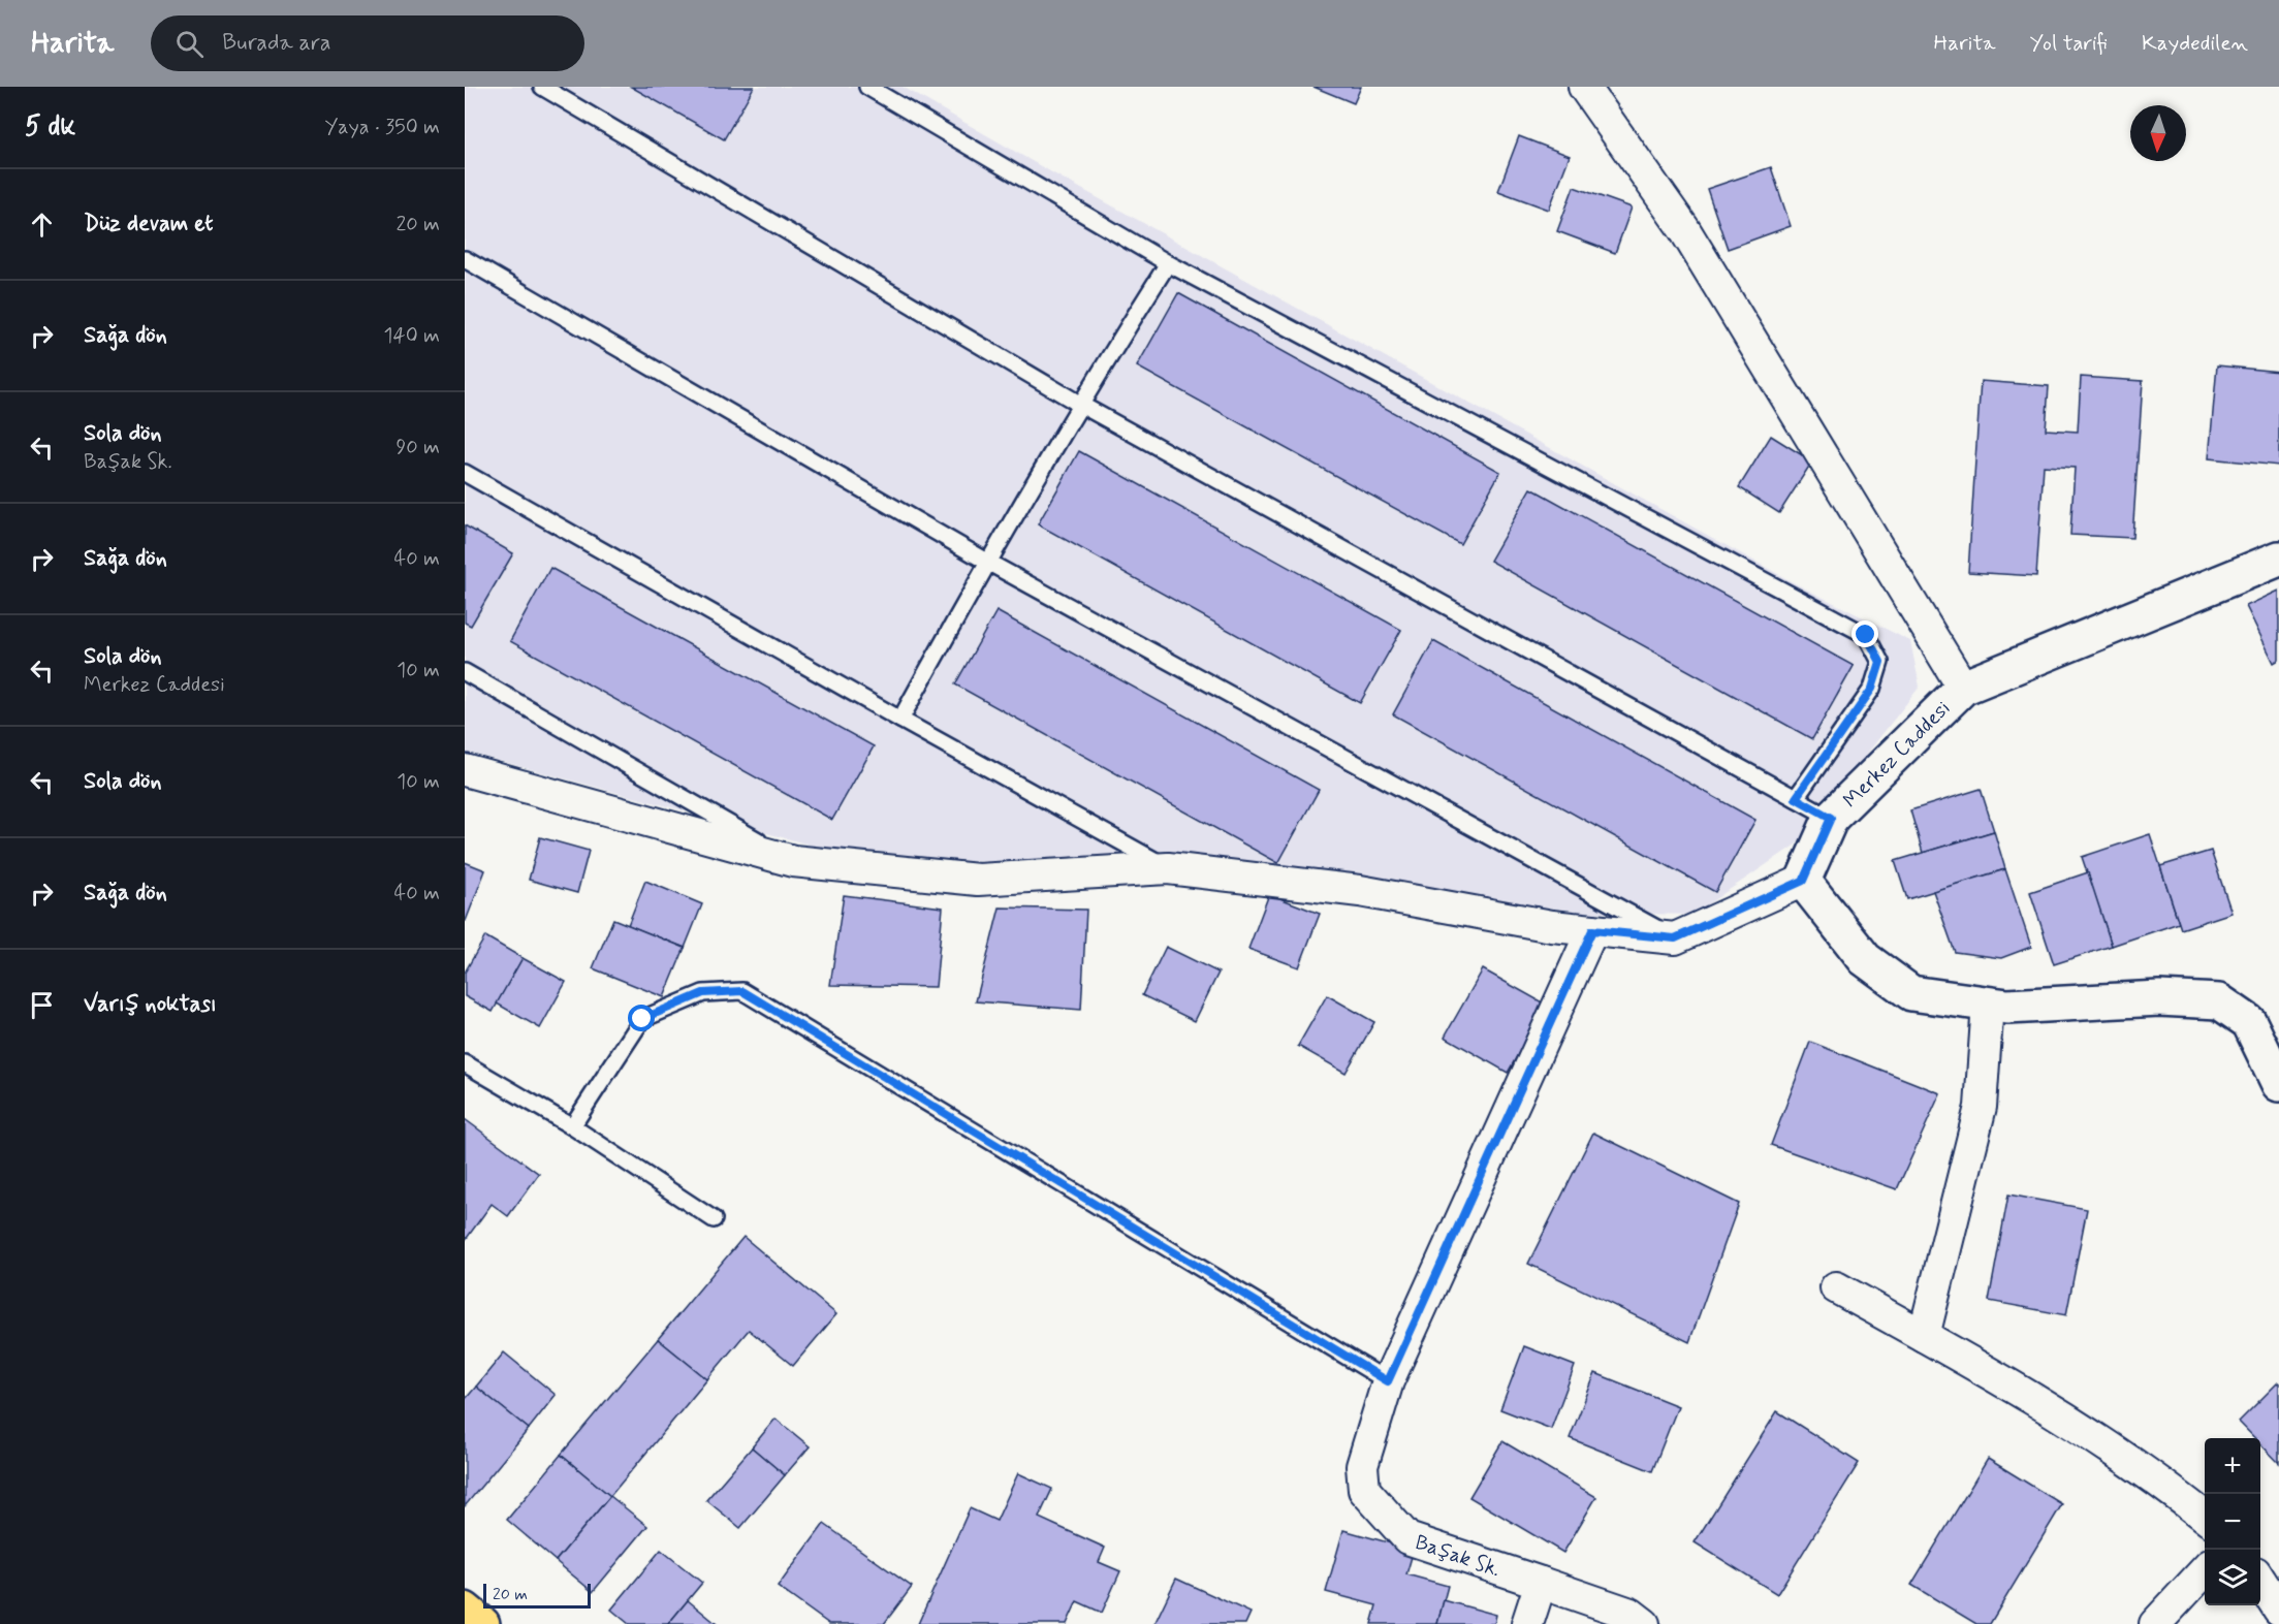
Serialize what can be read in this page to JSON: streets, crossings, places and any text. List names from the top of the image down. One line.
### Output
{"streets":{"street":["Merkez Caddesi","Başak Sk."]},"scale_bar":"20 m","north":"bottom","page":{"header":"Harita","search":"Burada ara","nav":["Harita","Yol tarifi","Kaydedilen"],"heading":["5 dk","Yaya · 350 m"],"list":[["Düz devam et","20 m"],["Sağa dön","140 m"],["Sola dön","Başak Sk.","90 m"],["Sağa dön","40 m"],["Sola dön","Merkez Caddesi","10 m"],["Sola dön","10 m"],["Sağa dön","40 m"],"Varış noktası"],"map_buttons":["+","−"],"scale":"20 m"}}
